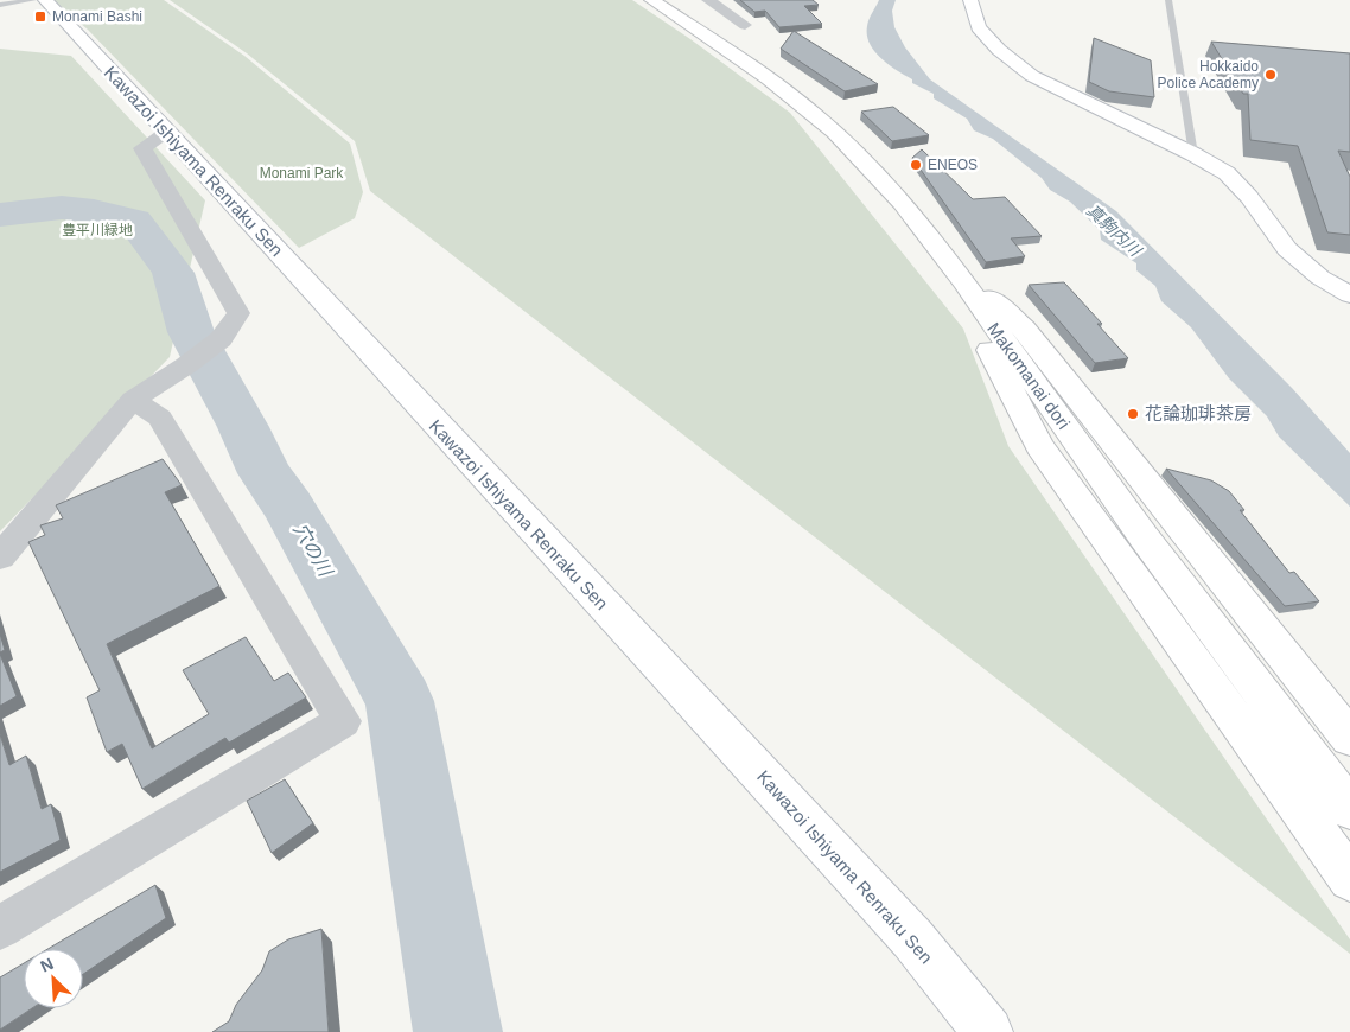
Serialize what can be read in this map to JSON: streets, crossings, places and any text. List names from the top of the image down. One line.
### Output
{"streets":{"main road":["Kawazoi Ishiyama Renraku Sen","Makomanai dori"]},"water":["真駒内川","穴の川"],"parks":["Monami Park","豊平川緑地"],"places":{"transit":["Monami Bashi"],"other":["Hokkaido Police Academy","ENEOS","花論珈琲茶房"]},"north":"top left"}
